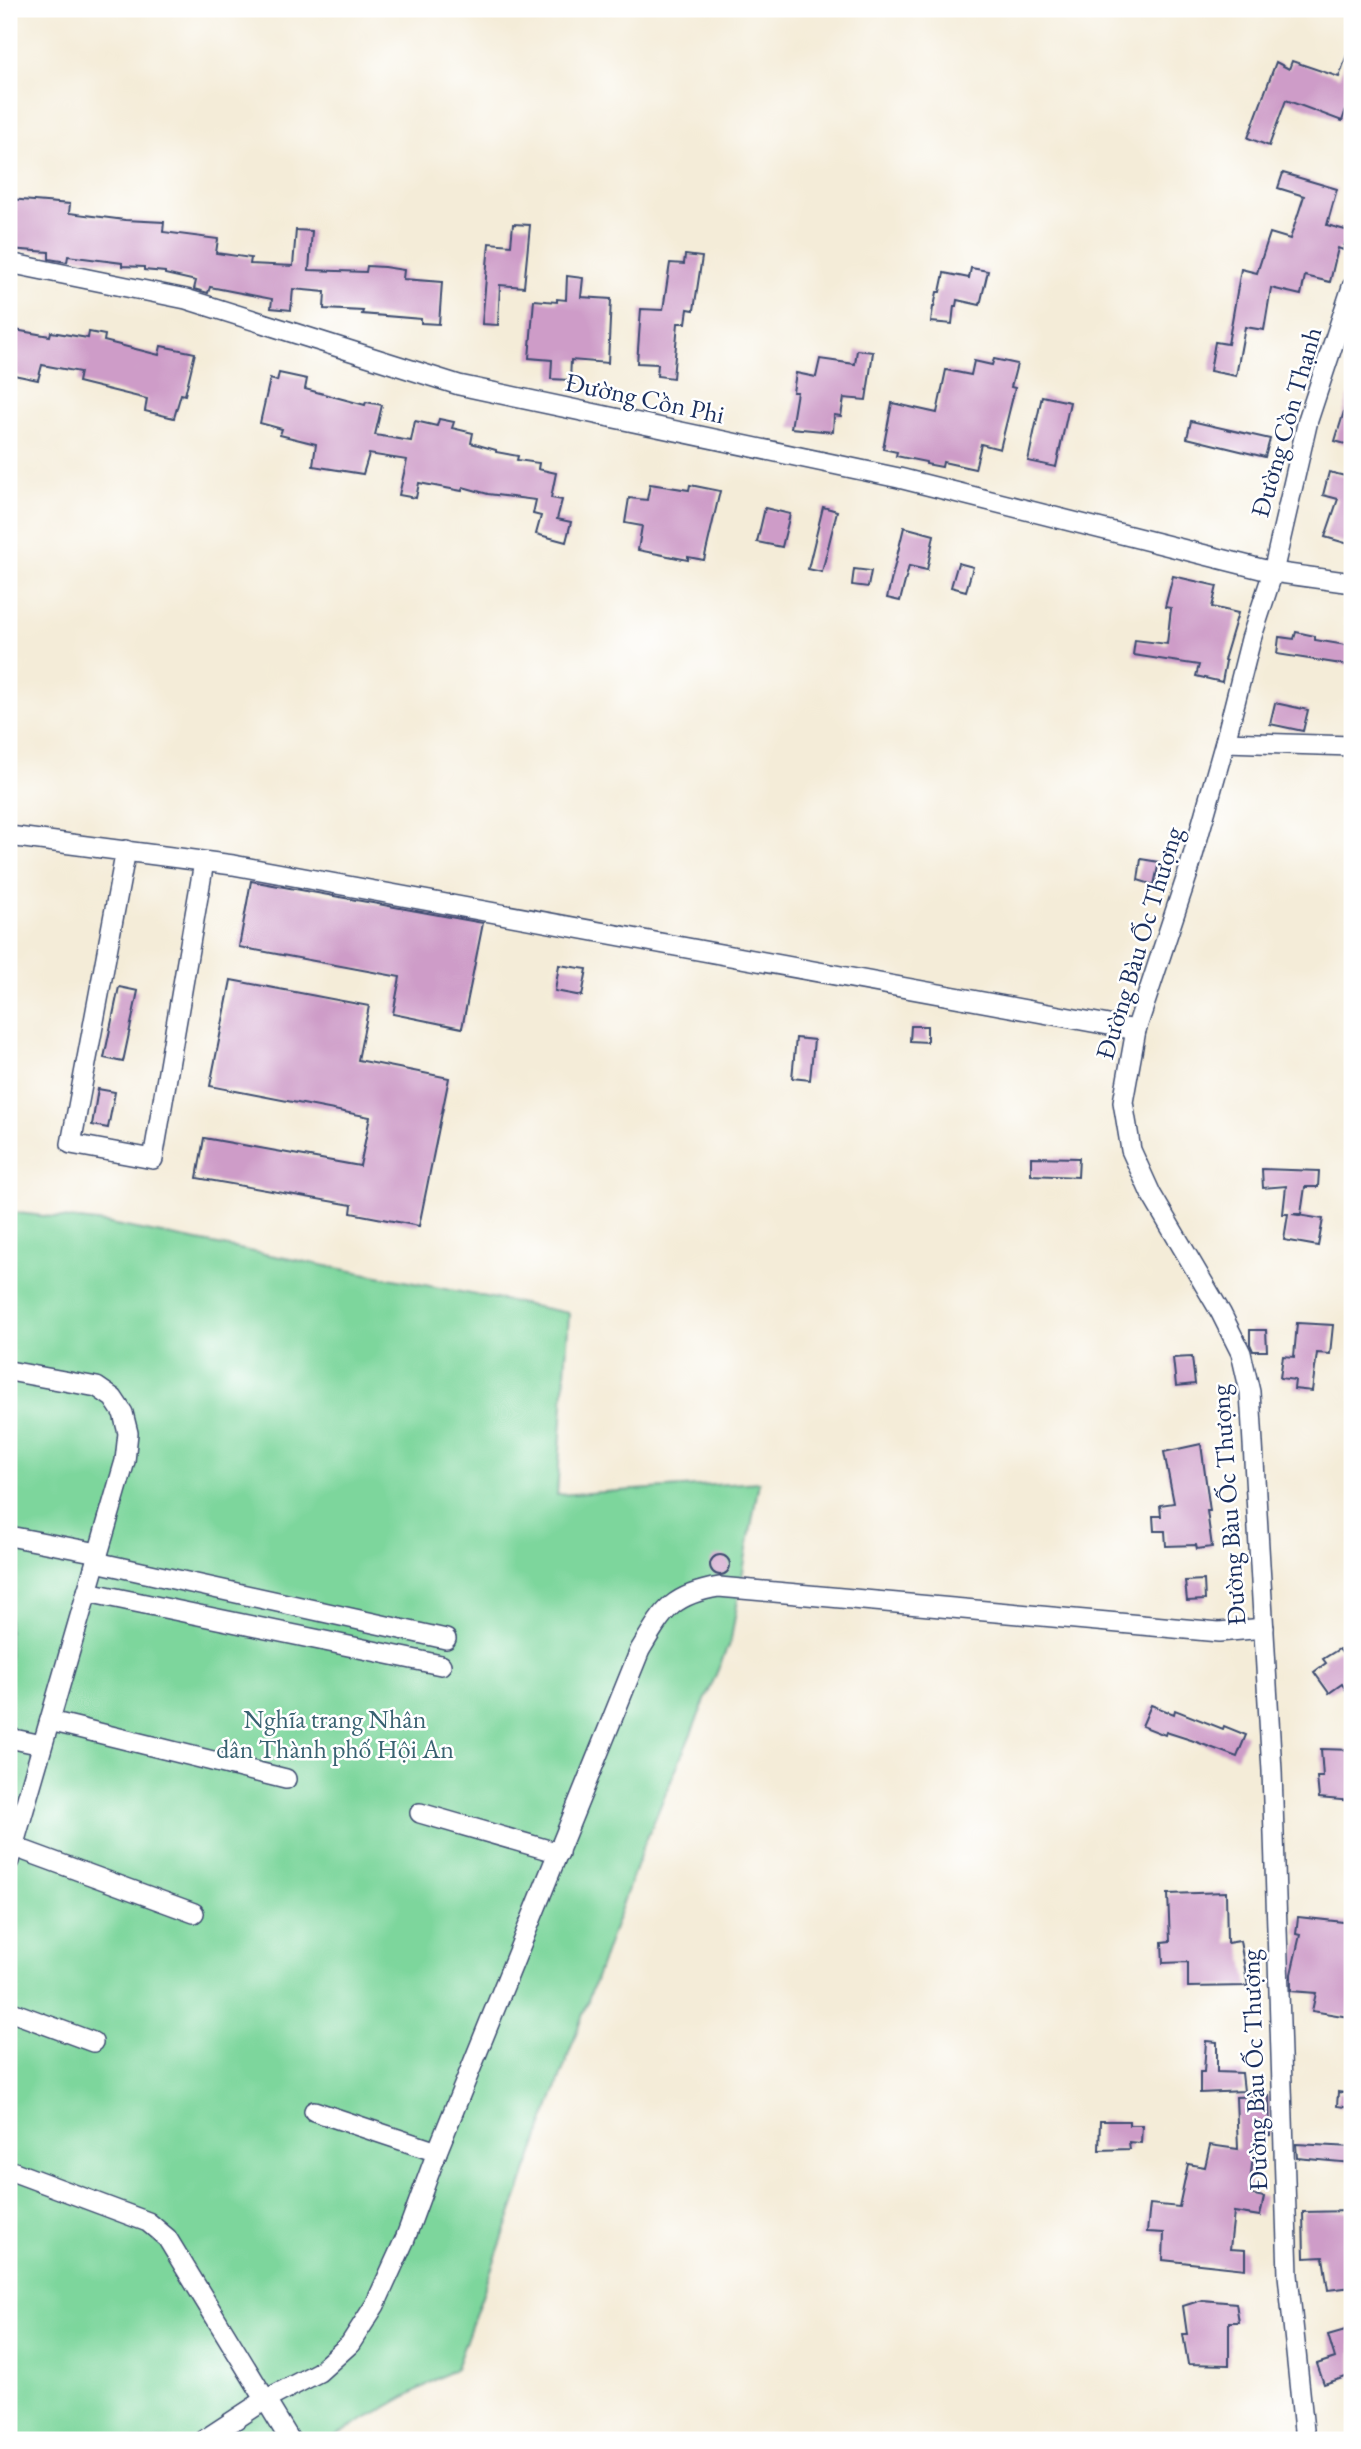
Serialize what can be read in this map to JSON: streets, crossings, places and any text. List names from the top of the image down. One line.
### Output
{"streets":{"street":["Đường Cồn Phi","Đường Cồn Thạnh","Đường Bàu Ốc Thượng"]},"crossings":[["Đường Cồn Phi","Đường Cồn Thạnh"],["Đường Cồn Phi","Đường Bàu Ốc Thượng"],["Đường Cồn Thạnh","Đường Bàu Ốc Thượng"]],"parks":["Nghĩa trang Nhân dân Thành phố Hội An"]}
